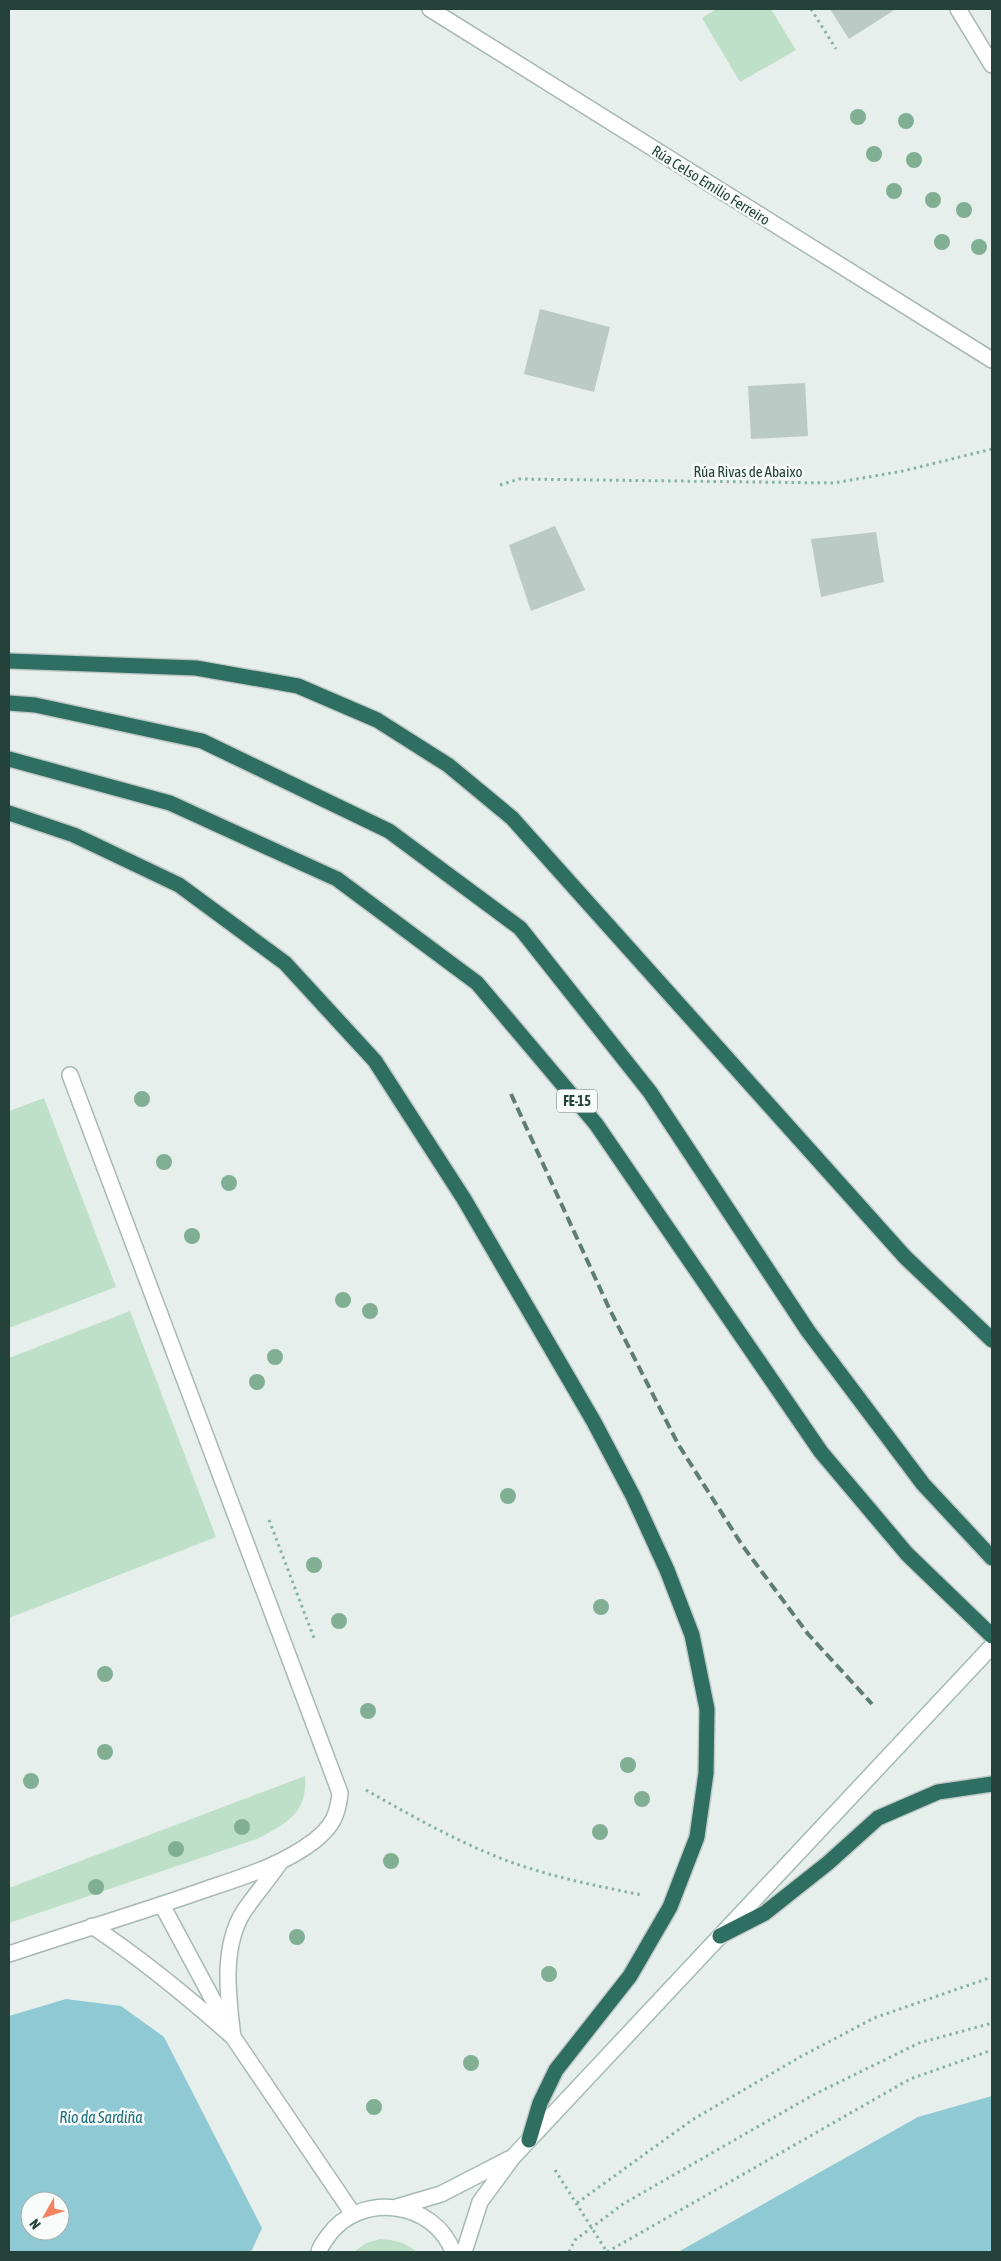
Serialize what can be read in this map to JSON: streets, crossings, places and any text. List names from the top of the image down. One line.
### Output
{"streets":{"highway":["FE-15"],"street":["Rúa Celso Emilio Ferreiro"],"path":["Rúa Rivas de Abaixo"]},"water":["Río da Sardiña"],"north":"bottom left"}
